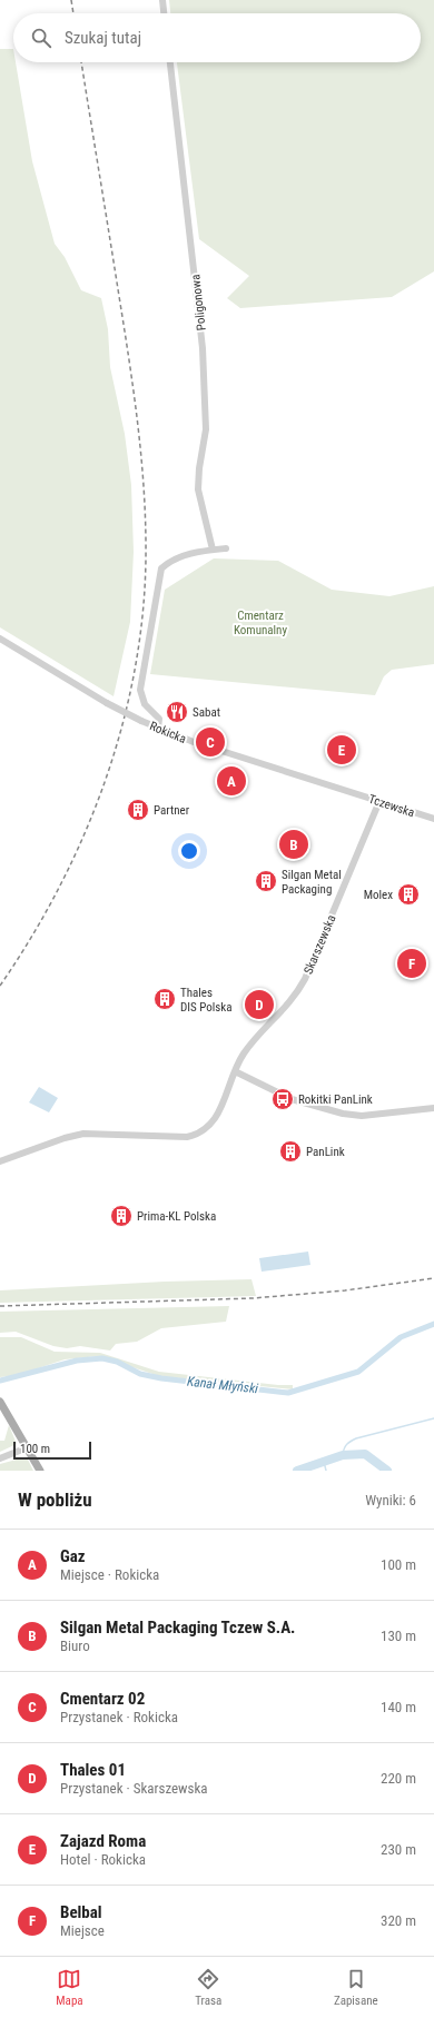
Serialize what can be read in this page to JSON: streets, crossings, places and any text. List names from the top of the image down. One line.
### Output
{"streets":{"street":["Poligonowa","Rokicka","Tczewska","Skarszewska"]},"crossings":[["Rokicka","Tczewska"],["Tczewska","Skarszewska"]],"water":["Kanał Młyński"],"parks":["Cmentarz Komunalny"],"places":{"restaurant":["Sabat"],"building":["Partner","Silgan Metal Packaging","Molex","Thales DIS Polska","PanLink","Prima-KL Polska"],"bus stop":["Rokitki PanLink"]},"scale_bar":"100 m","page":{"search":"Szukaj tutaj","pins":["C","E","A","B","F","D"],"scale":"100 m","heading":["W pobliżu","Wyniki: 6"],"list":[{"mark":"A","name":"Gaz","note":"Miejsce · Rokicka","value":"100 m"},{"mark":"B","name":"Silgan Metal Packaging Tczew S.A.","note":"Biuro","value":"130 m"},{"mark":"C","name":"Cmentarz 02","note":"Przystanek · Rokicka","value":"140 m"},{"mark":"D","name":"Thales 01","note":"Przystanek · Skarszewska","value":"220 m"},{"mark":"E","name":"Zajazd Roma","note":"Hotel · Rokicka","value":"230 m"},{"mark":"F","name":"Belbal","note":"Miejsce","value":"320 m"}],"nav":["Mapa","Trasa","Zapisane"]}}
